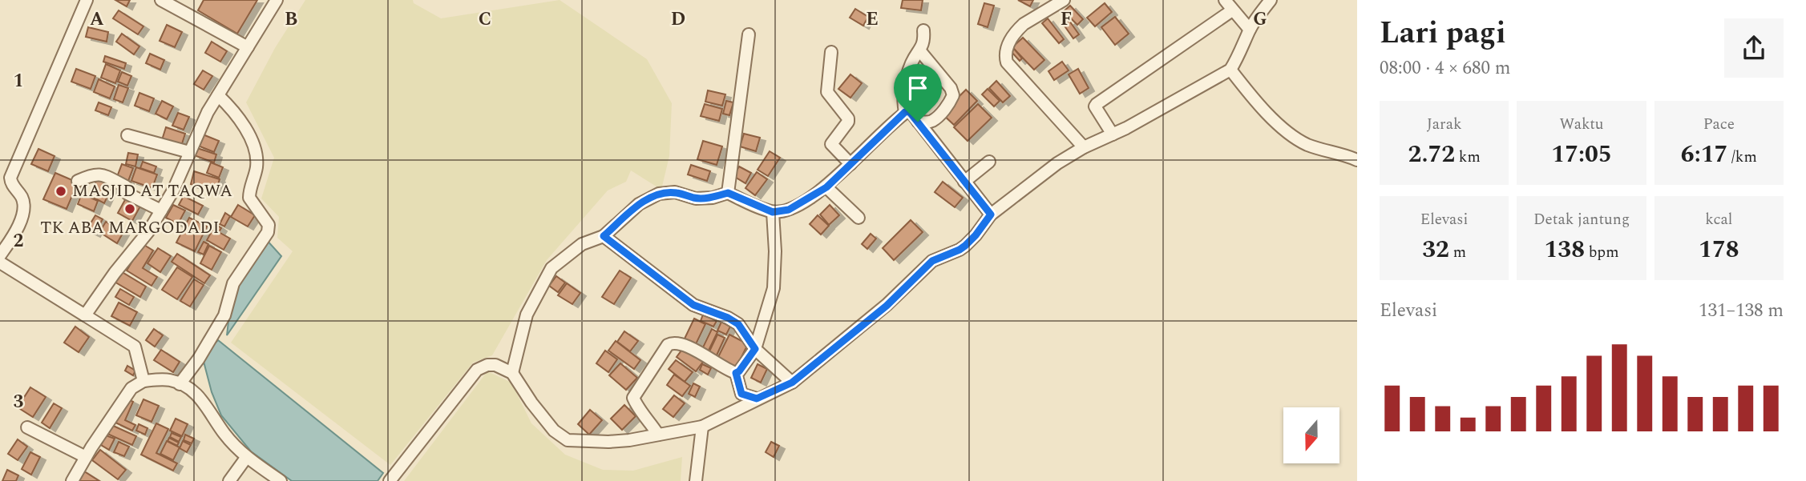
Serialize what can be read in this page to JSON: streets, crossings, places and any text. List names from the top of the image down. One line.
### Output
{"places":["MASJID AT TAQWA","TK ABA MARGODADI"],"north":"bottom","page":{"heading":["Lari pagi","08:00 · 4 × 680 m"],"stats":[["Jarak","2.72 km"],["Waktu","17:05"],["Pace","6:17 /km"],["Elevasi","32 m"],["Detak jantung","138 bpm"],["kcal","178"]],"chart":["Elevasi","131–138 m"]},"grid":{"columns":["A","B","C","D","E","F","G"],"rows":["1","2","3"]}}
